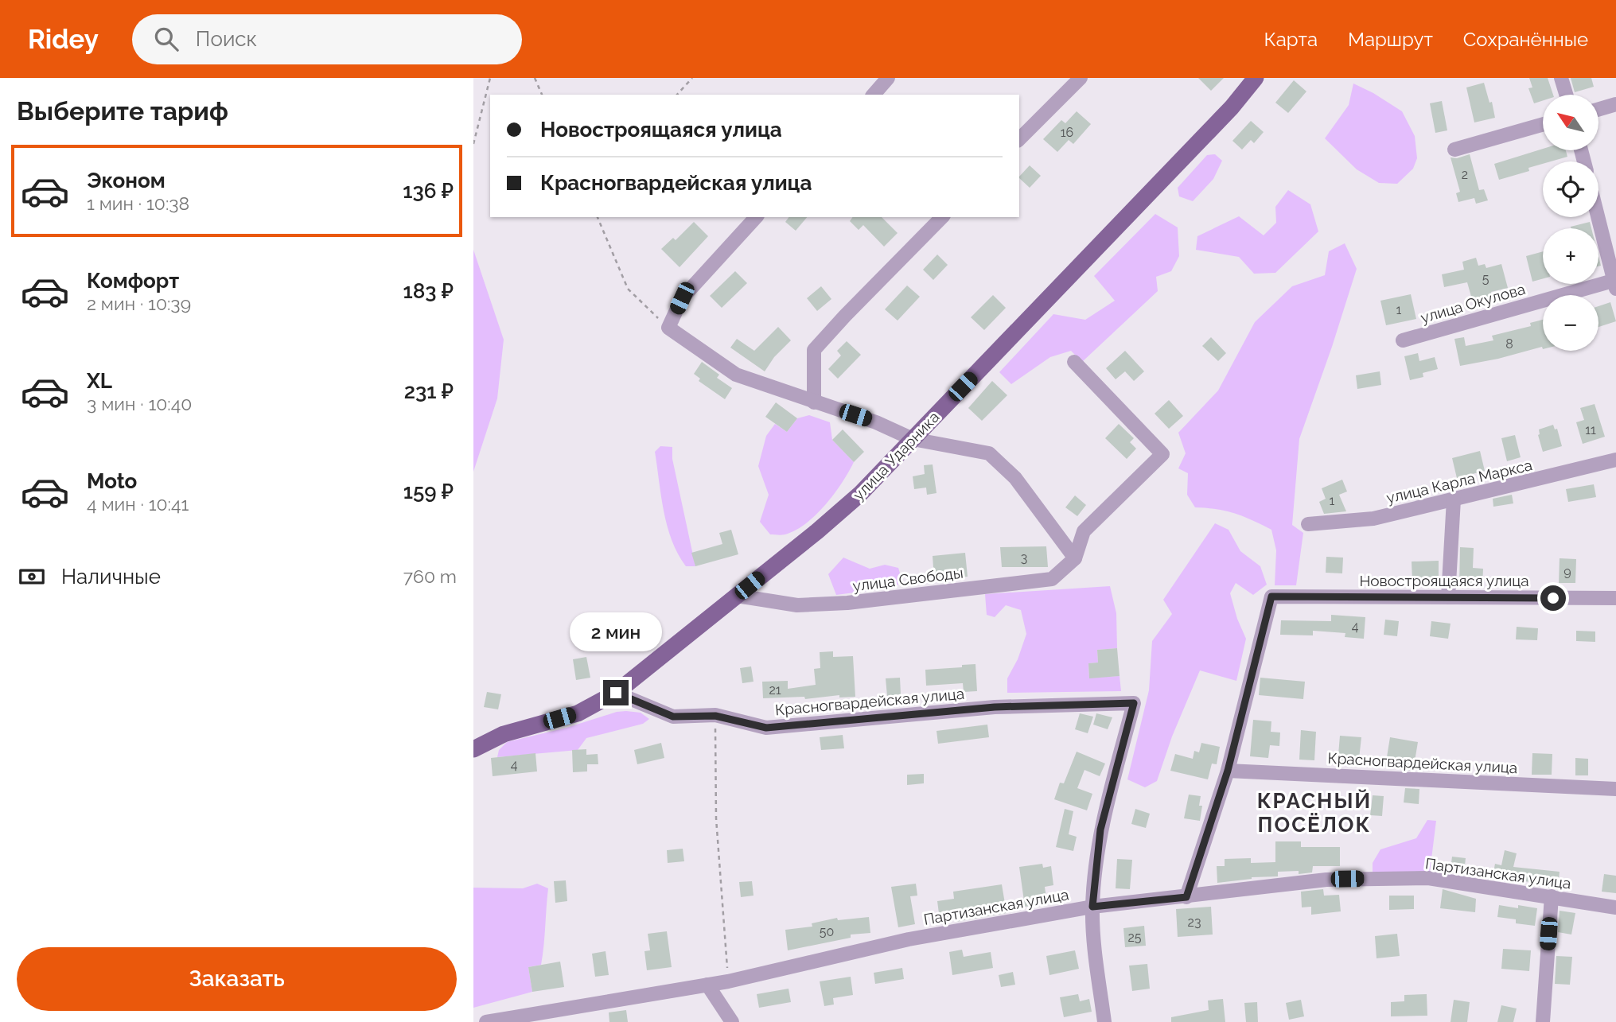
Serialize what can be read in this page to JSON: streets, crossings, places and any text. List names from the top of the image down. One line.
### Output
{"streets":{"main road":["улица Ударника"],"street":["улица Окулова","улица Карла Маркса","улица Свободы","Новостроящаяся улица","Красногвардейская улица","Партизанская улица"]},"crossings":[["улица Ударника","улица Свободы"],["улица Ударника","Красногвардейская улица"],["Новостроящаяся улица","Красногвардейская улица"],["Красногвардейская улица","Партизанская улица"]],"districts":["КРАСНЫЙ ПОСЁЛОК"],"house_numbers":["16","2","5","1","8","11","1","3","9","4","21","4","23","50","25"],"north":"top left","page":{"header":"Ridey","search":"Поиск","nav":["Карта","Маршрут","Сохранённые"],"heading":"Выберите тариф","map_buttons":["+","−"],"banner":["Новостроящаяся улица","Красногвардейская улица"],"list":[{"name":"Эконом","note":"1 мин · 10:38","value":"136 ₽"},{"name":"Комфорт","note":"2 мин · 10:39","value":"183 ₽"},{"name":"XL","note":"3 мин · 10:40","value":"231 ₽"},{"name":"Moto","note":"4 мин · 10:41","value":"159 ₽"}],"pay":["Наличные","760 m"],"bubble":"2 мин","buttons":"Заказать"}}
